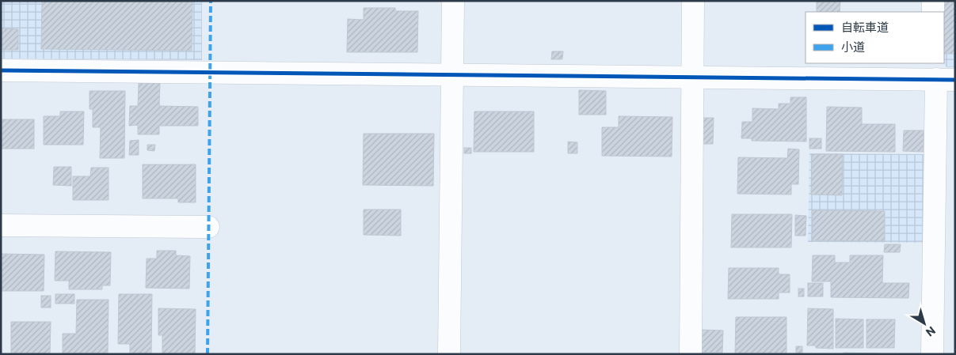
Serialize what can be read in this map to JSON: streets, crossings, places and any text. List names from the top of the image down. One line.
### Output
{"legend":["自転車道","小道"],"north":"bottom right"}
